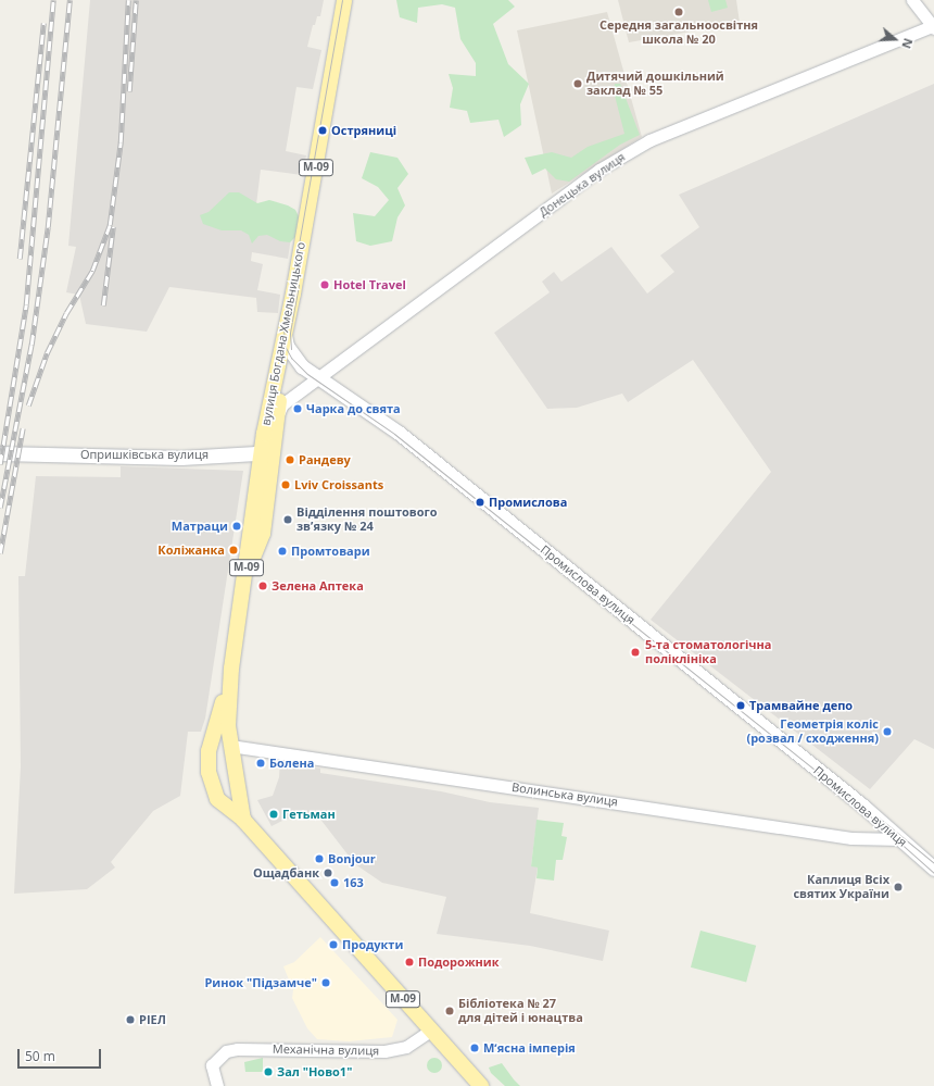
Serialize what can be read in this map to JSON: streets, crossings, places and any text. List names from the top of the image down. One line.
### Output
{"streets":{"main road":["М-09","вулиця Богдана Хмельницького","Опришківська вулиця","Промислова вулиця"],"street":["Донецька вулиця","Волинська вулиця","Механічна вулиця"]},"crossings":[["М-09","вулиця Богдана Хмельницького"],["М-09","Механічна вулиця"],["Донецька вулиця","Промислова вулиця"],["вулиця Богдана Хмельницького","Опришківська вулиця"],["вулиця Богдана Хмельницького","Промислова вулиця"],["вулиця Богдана Хмельницького","Волинська вулиця"],["Промислова вулиця","Волинська вулиця"]],"places":["Середня загальноосвітня школа № 20","Дитячий дошкільний заклад № 55","Остряниці","Hotel Travel","Чарка до свята","Рандеву","Lviv Croissants","Промислова","Відділення поштового зв’язку № 24","Матраци","Коліжанка","Промтовари","Зелена Аптека","5-та стоматологічна поліклініка","Трамвайне депо","Геометрія коліс (розвал / сходження)","Болена","Гетьман","Bonjour","Ощадбанк","163","Каплиця Всіх святих України","Продукти","Подорожник","Ринок \"Підзамче\"","Бібліотека № 27 для дітей і юнацтва","РІЕЛ","Мʼясна імперія","Зал \"Ново1\""],"scale_bar":"50 m","north":"right"}
